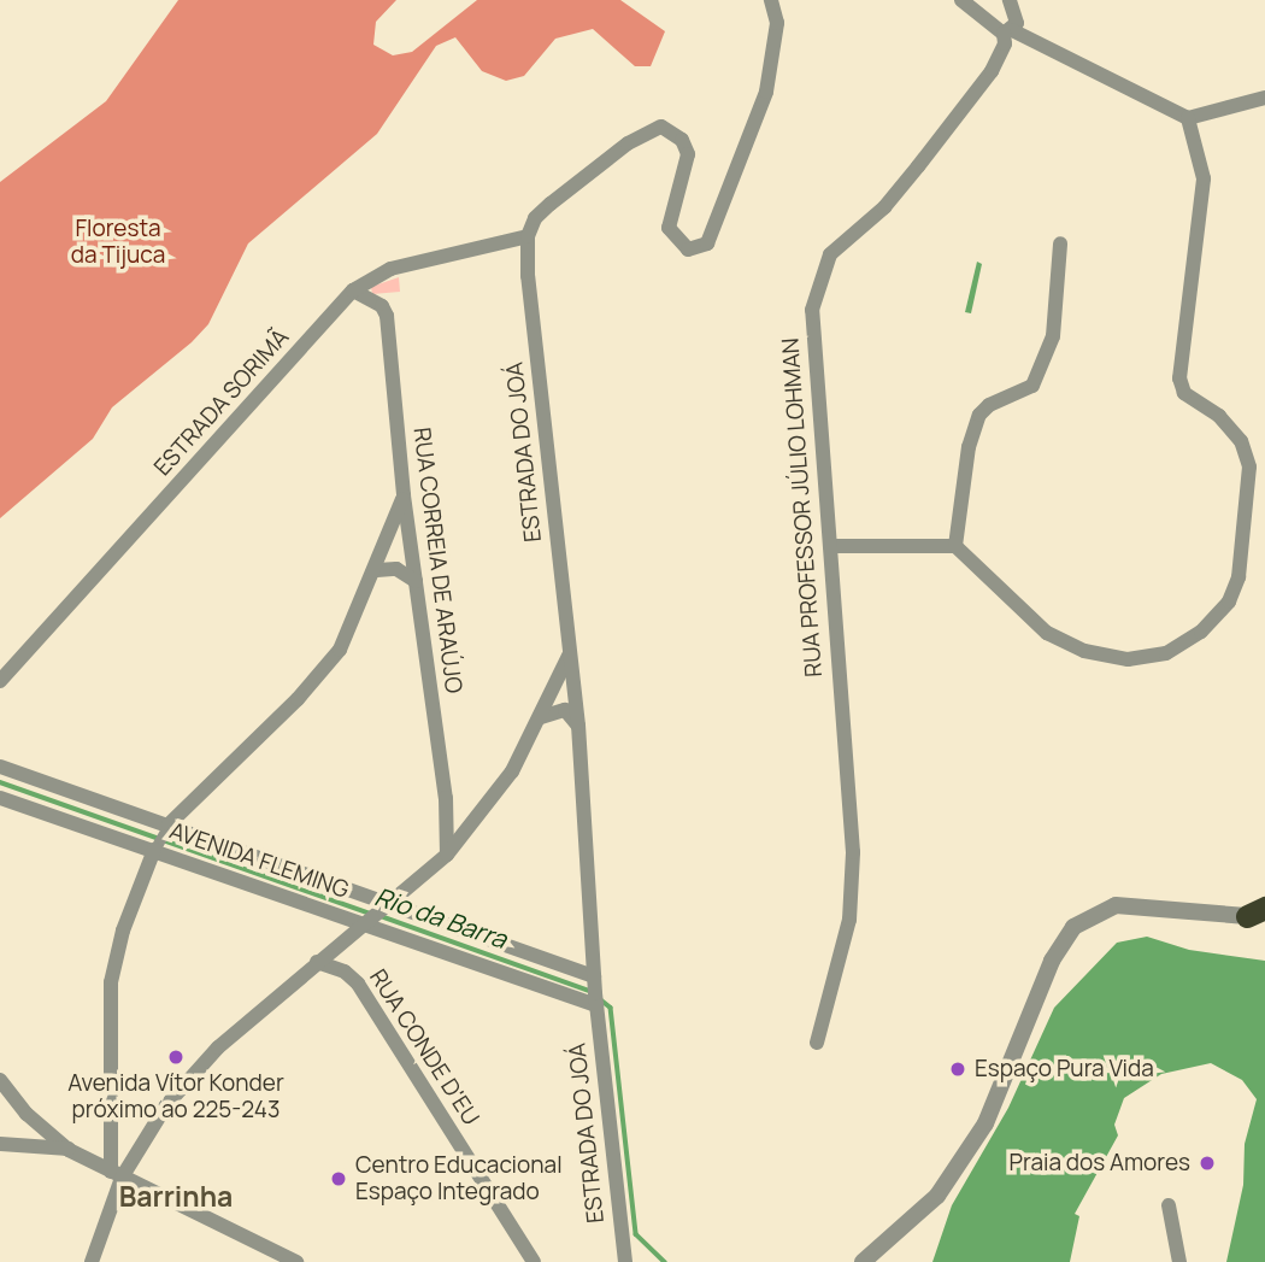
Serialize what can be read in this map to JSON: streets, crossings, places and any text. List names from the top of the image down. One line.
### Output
{"streets":{"street":["ESTRADA SORIMÃ","ESTRADA DO JOÁ","RUA PROFESSOR JÚLIO LOHMAN","RUA CORREIA DE ARAÚJO","AVENIDA FLEMING","RUA CONDE D'EU"]},"crossings":[["ESTRADA SORIMÃ","ESTRADA DO JOÁ"],["ESTRADA SORIMÃ","RUA CORREIA DE ARAÚJO"],["ESTRADA DO JOÁ","AVENIDA FLEMING"]],"districts":["Barrinha"],"water":["Rio da Barra"],"parks":["Floresta da Tijuca"],"places":["Avenida Vítor Konder próximo ao 225-243","Espaço Pura Vida","Praia dos Amores","Centro Educacional Espaço Integrado"]}
